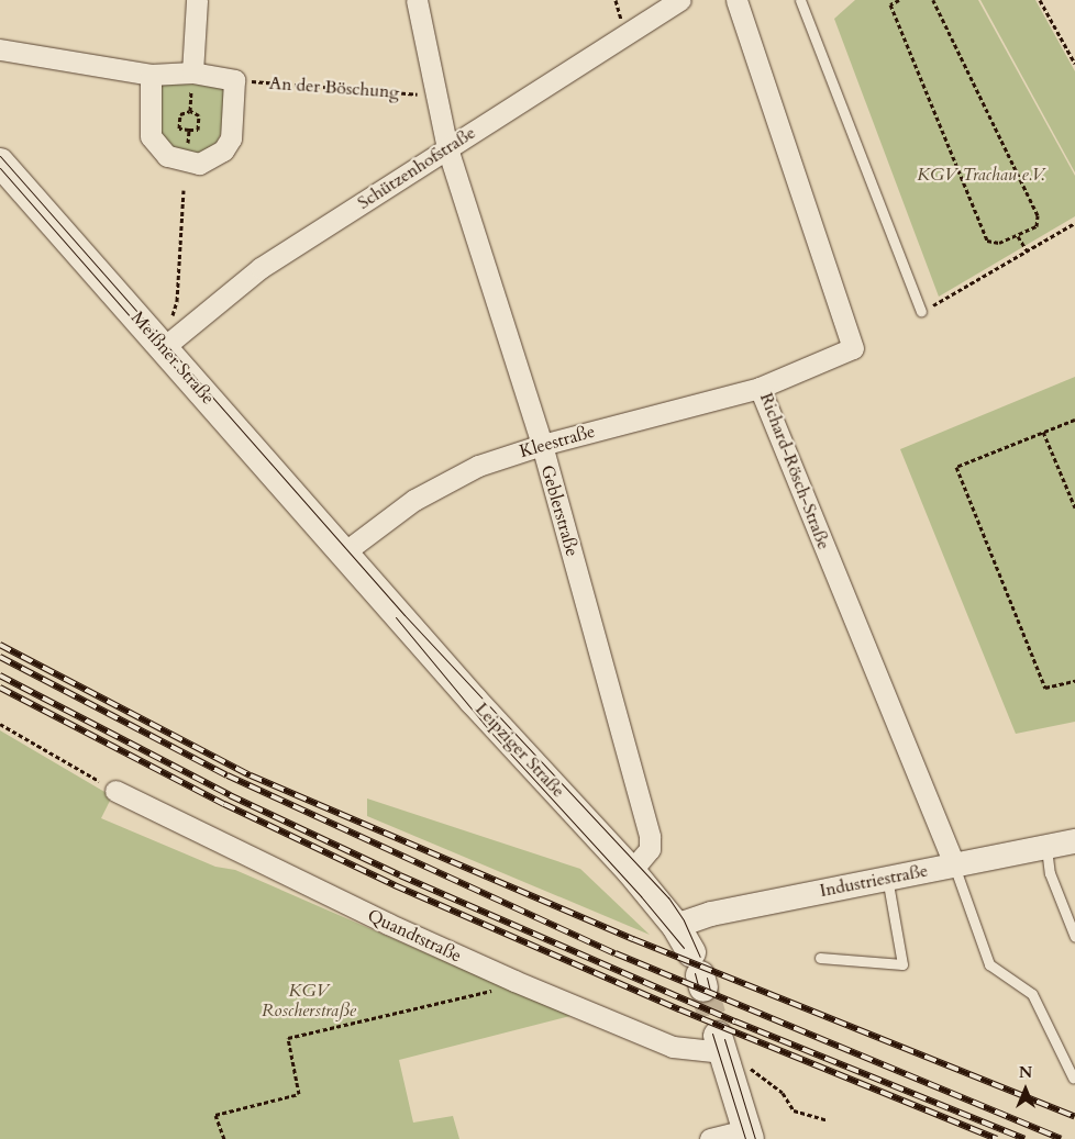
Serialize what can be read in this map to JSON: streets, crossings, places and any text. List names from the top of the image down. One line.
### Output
{"streets":{"main road":["Meißner Straße","Leipziger Straße"],"street":["Schützenhofstraße","Kleestraße","Richard-Rösch-Straße","Geblerstraße","Industriestraße","Quandtstraße"],"path":["An der Böschung"]},"crossings":[["An der Böschung","Geblerstraße"],["Schützenhofstraße","Meißner Straße"],["Schützenhofstraße","Geblerstraße"],["Meißner Straße","Kleestraße"],["Meißner Straße","Leipziger Straße"],["Kleestraße","Richard-Rösch-Straße"],["Kleestraße","Geblerstraße"],["Kleestraße","Leipziger Straße"],["Richard-Rösch-Straße","Industriestraße"],["Geblerstraße","Leipziger Straße"],["Leipziger Straße","Industriestraße"]],"parks":["KGV Trachau e.V.","KGV Roscherstraße"],"north":"top"}
